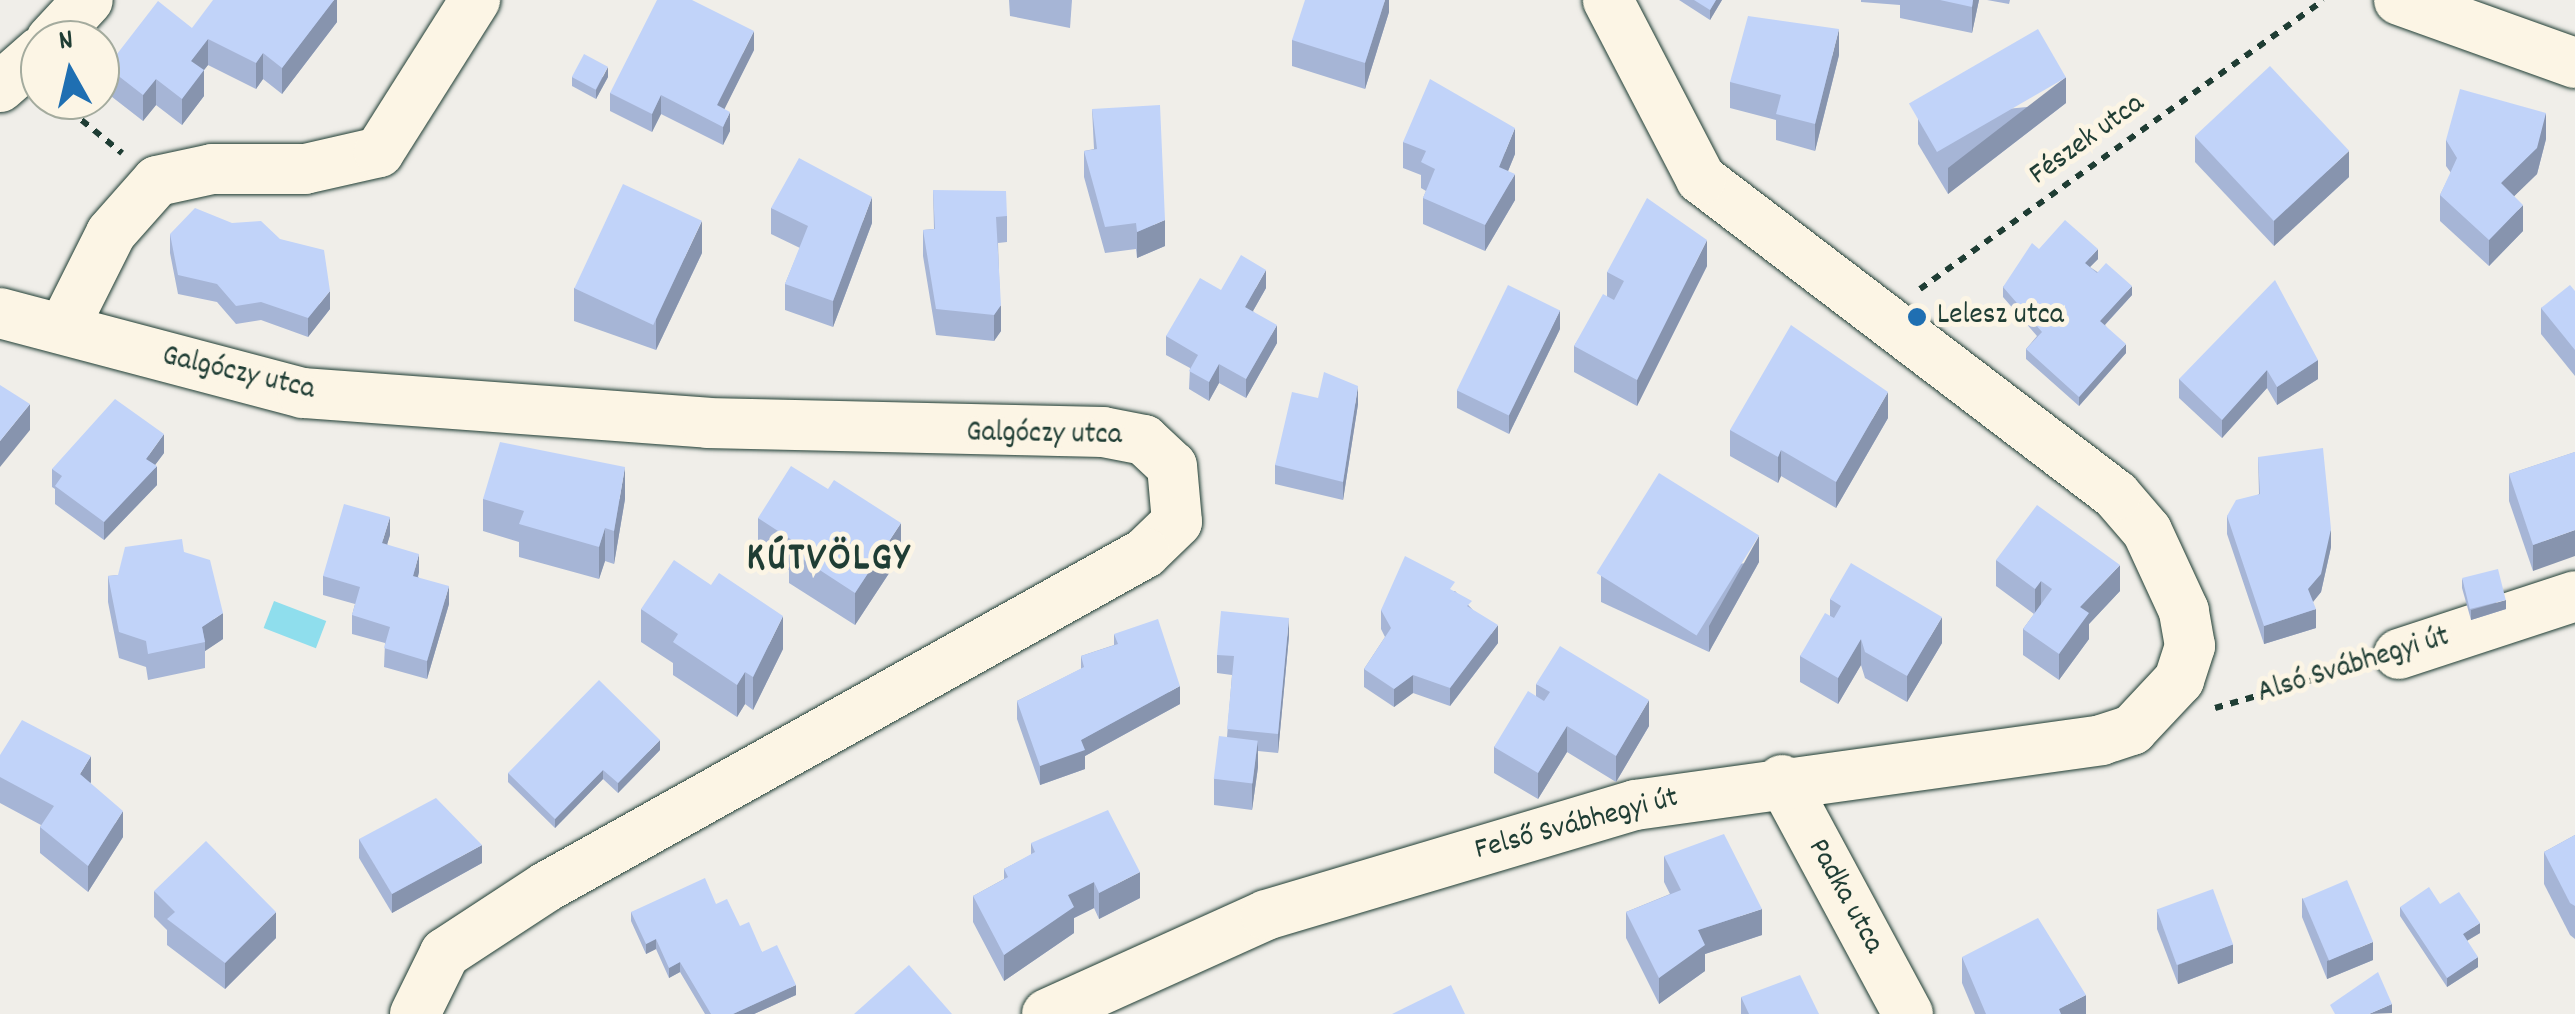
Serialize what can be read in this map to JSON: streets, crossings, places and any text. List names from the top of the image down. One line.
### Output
{"streets":{"street":["Galgóczy utca","Alsó Svábhegyi út","Felső Svábhegyi út","Padka utca"],"path":["Fészek utca"]},"crossings":[["Fészek utca","Felső Svábhegyi út"],["Felső Svábhegyi út","Padka utca"]],"districts":["KÚTVÖLGY"],"places":["Lelesz utca"],"north":"top"}
